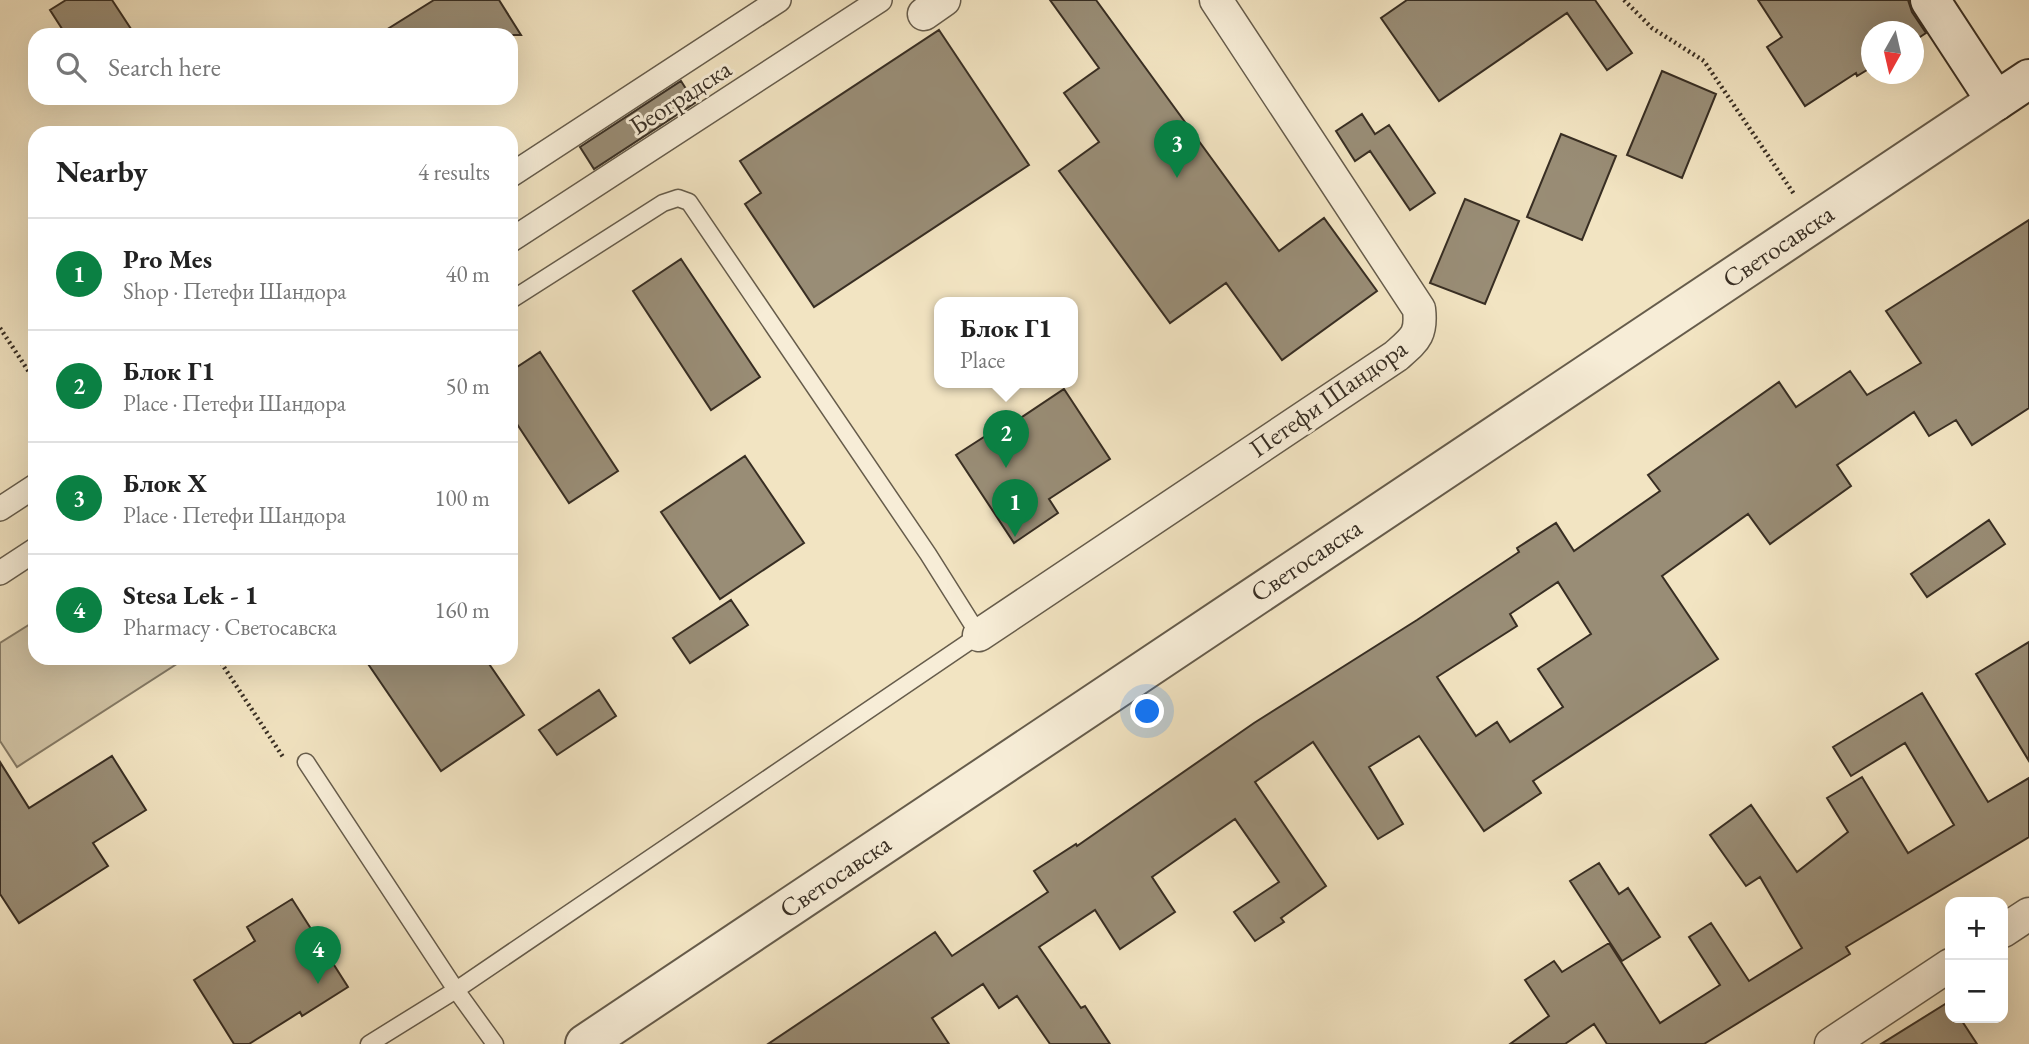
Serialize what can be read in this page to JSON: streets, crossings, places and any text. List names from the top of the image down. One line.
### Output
{"streets":{"street":["Београдска","Светосавска","Петефи Шандора"]},"north":"bottom","page":{"search":"Search here","pins":["3","2","1","4"],"heading":["Nearby","4 results"],"list":[{"mark":"1","name":"Pro Mes","note":"Shop · Петефи Шандора","value":"40 m"},{"mark":"2","name":"Блок Г1","note":"Place · Петефи Шандора","value":"50 m"},{"mark":"3","name":"Блок Х","note":"Place · Петефи Шандора","value":"100 m"},{"mark":"4","name":"Stesa Lek - 1","note":"Pharmacy · Светосавска","value":"160 m"}],"popup":["Блок Г1","Place"],"map_buttons":["+","−"]}}
